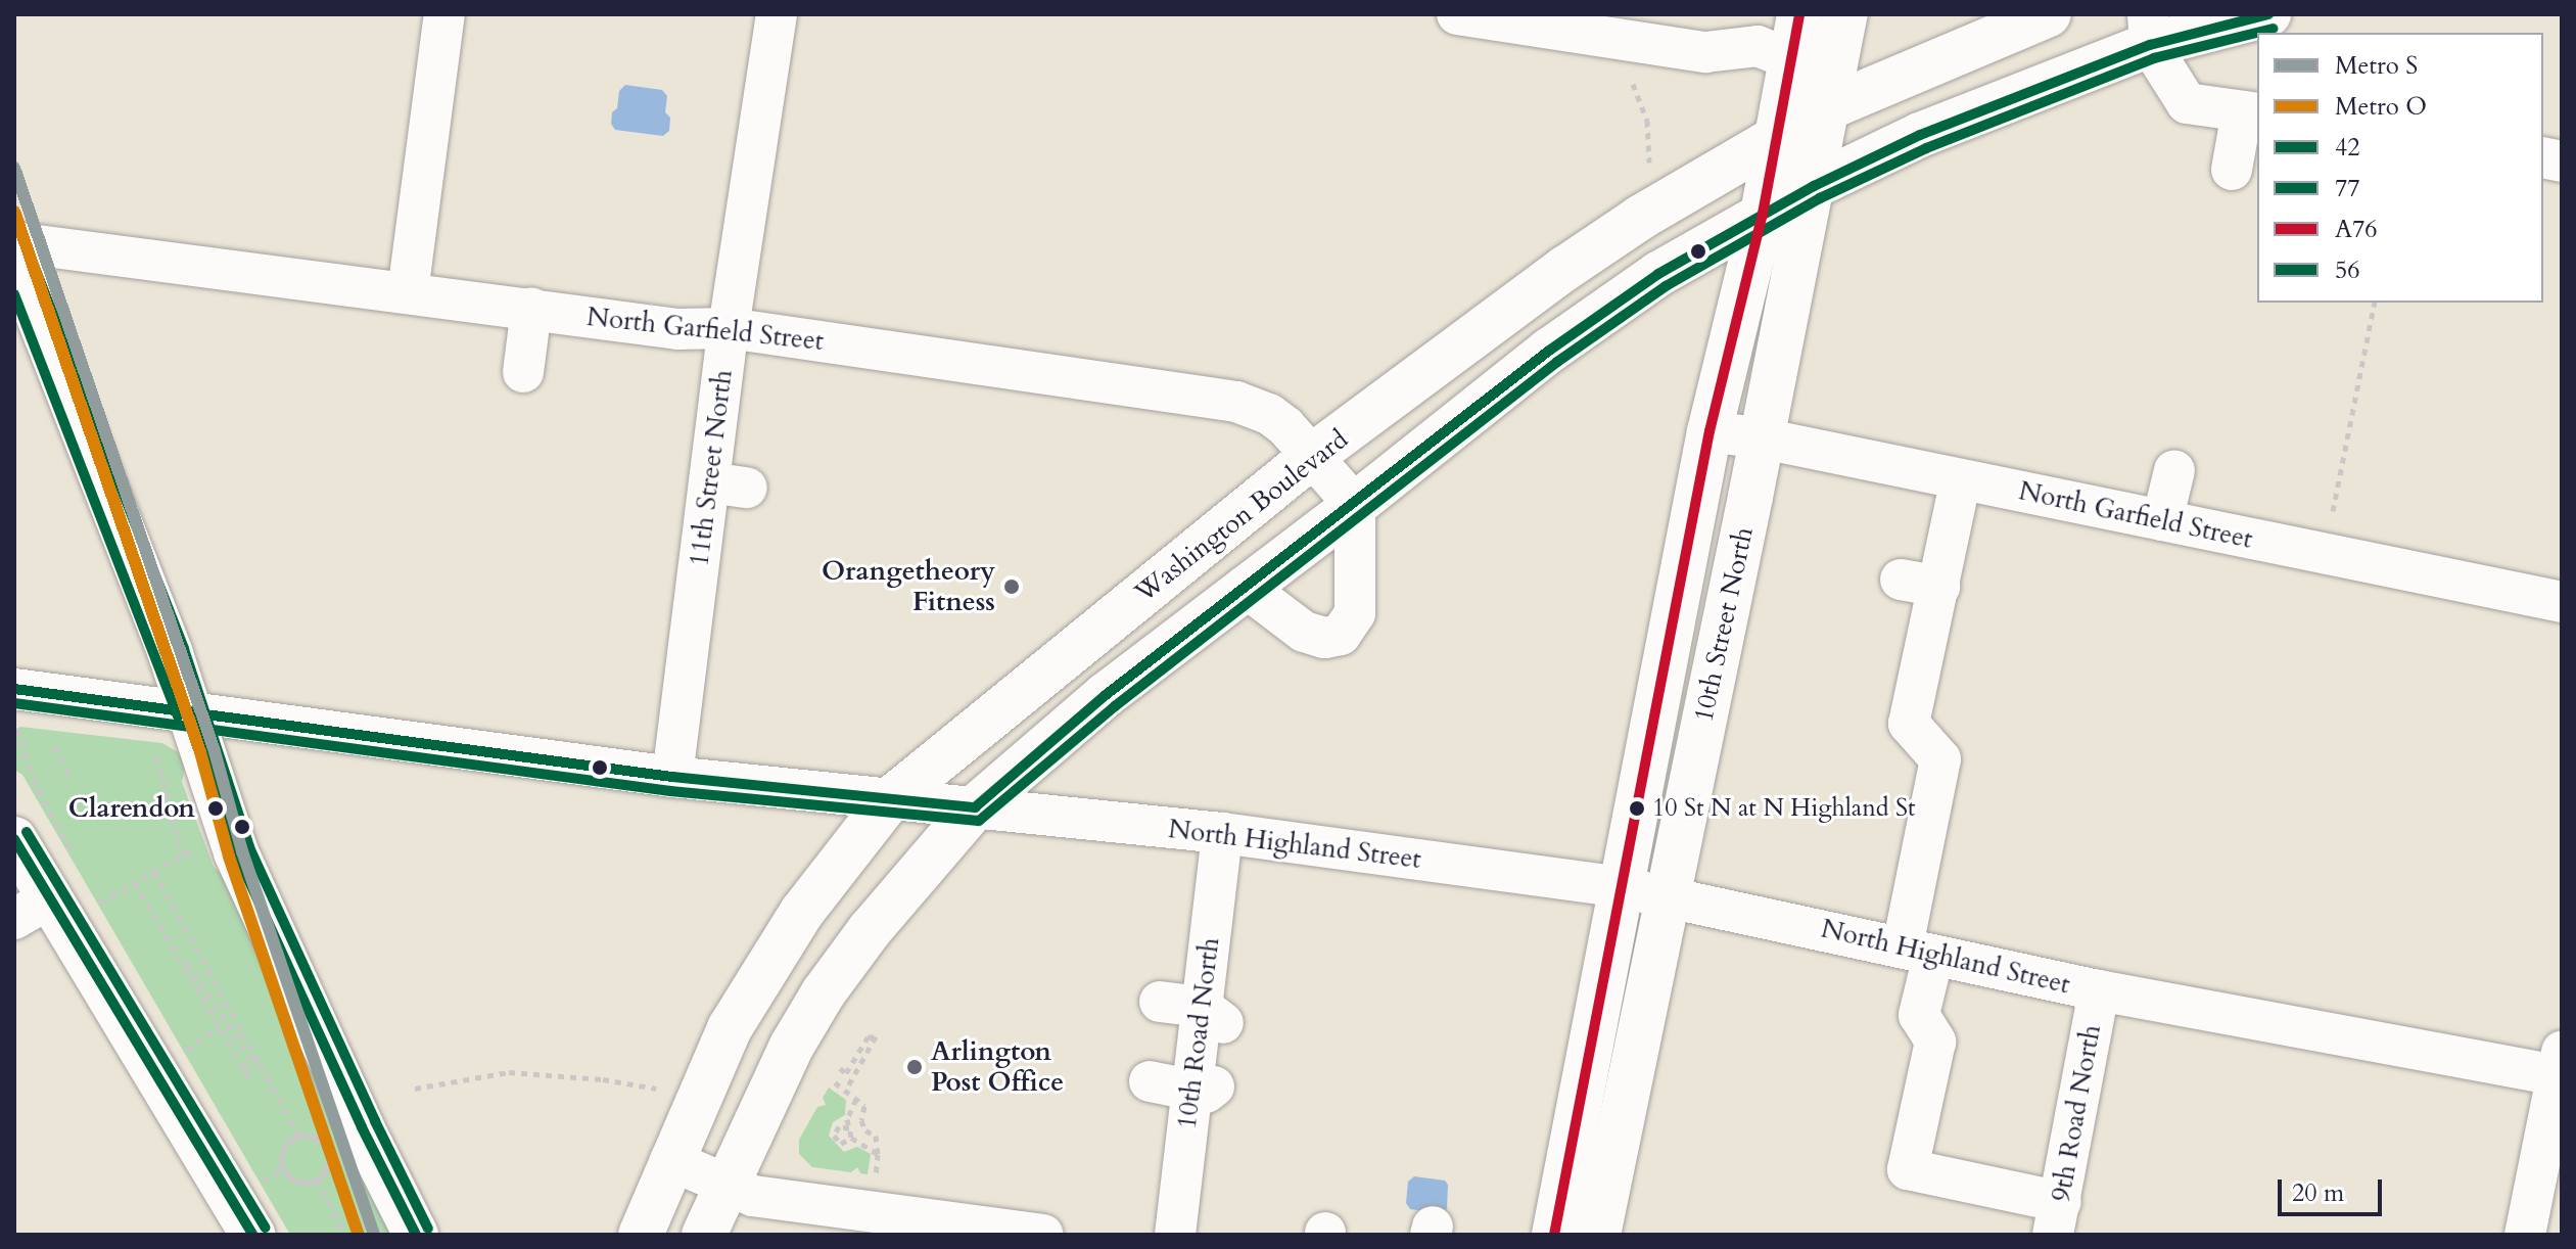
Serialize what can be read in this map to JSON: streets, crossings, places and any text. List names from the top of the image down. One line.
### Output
{"streets":{"main road":["Washington Boulevard","10th Street North"],"street":["North Garfield Street","11th Street North","North Highland Street","10th Road North","9th Road North"]},"crossings":[["North Garfield Street","11th Street North"],["North Garfield Street","Washington Boulevard"],["North Garfield Street","10th Street North"],["11th Street North","North Highland Street"],["Washington Boulevard","10th Street North"],["Washington Boulevard","North Highland Street"],["10th Street North","North Highland Street"],["North Highland Street","10th Road North"],["North Highland Street","9th Road North"]],"places":["Orangetheory Fitness","Clarendon","10 St N at N Highland St","Arlington Post Office"],"lines":["transit line 42","transit line A76","transit line 77","metro line S","metro line O","transit line 56"],"legend":["Metro S","Metro O","42","77","A76","56"],"scale_bar":"20 m"}
